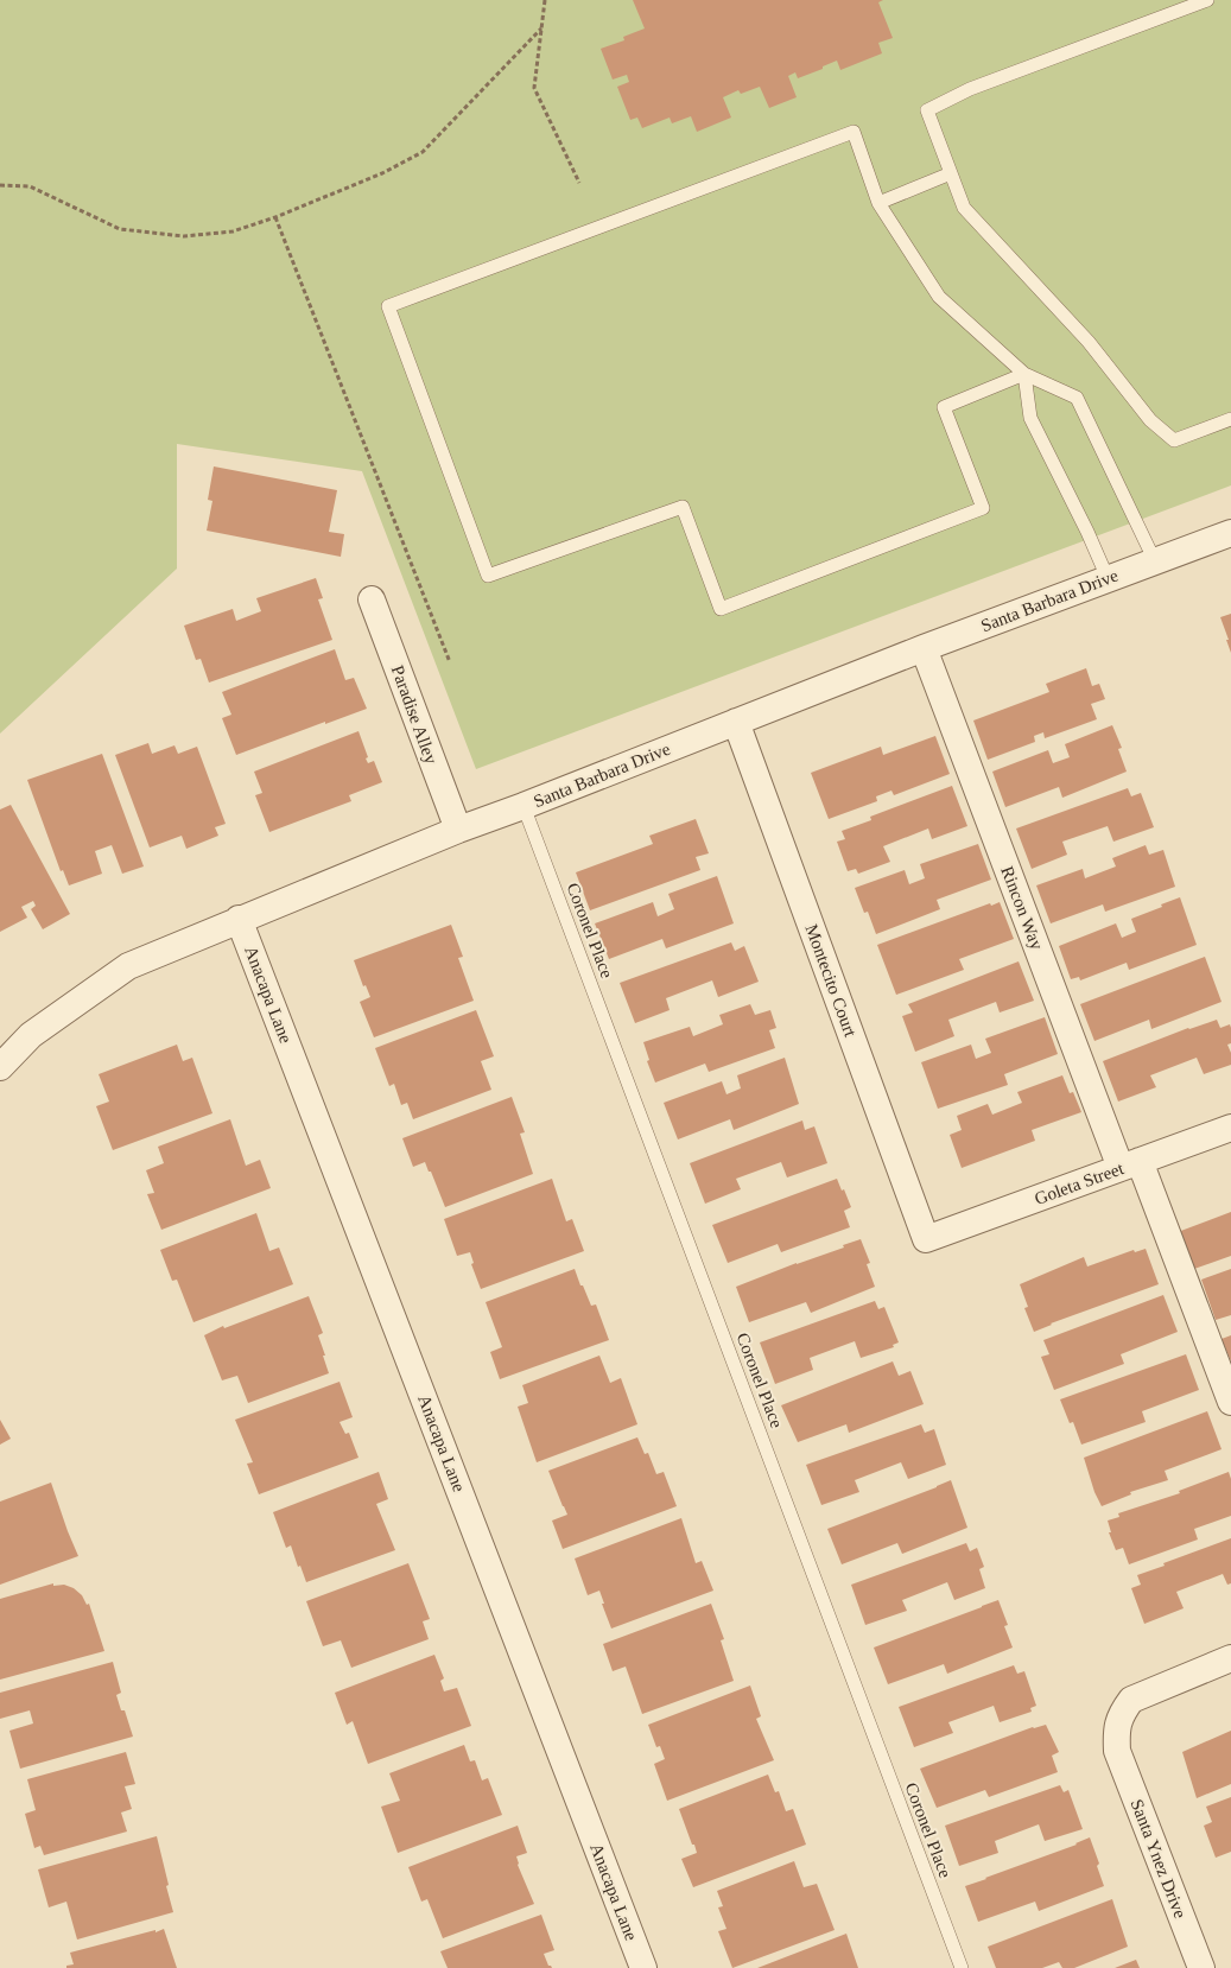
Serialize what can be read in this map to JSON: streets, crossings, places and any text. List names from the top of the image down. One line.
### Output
{"streets":{"street":["Santa Barbara Drive","Paradise Alley","Rincon Way","Montecito Court","Anacapa Lane","Goleta Street","Santa Ynez Drive"],"lane":["Coronel Place"]},"crossings":[["Santa Barbara Drive","Paradise Alley"],["Santa Barbara Drive","Rincon Way"],["Santa Barbara Drive","Coronel Place"],["Santa Barbara Drive","Montecito Court"],["Santa Barbara Drive","Anacapa Lane"],["Rincon Way","Goleta Street"],["Montecito Court","Goleta Street"]]}
